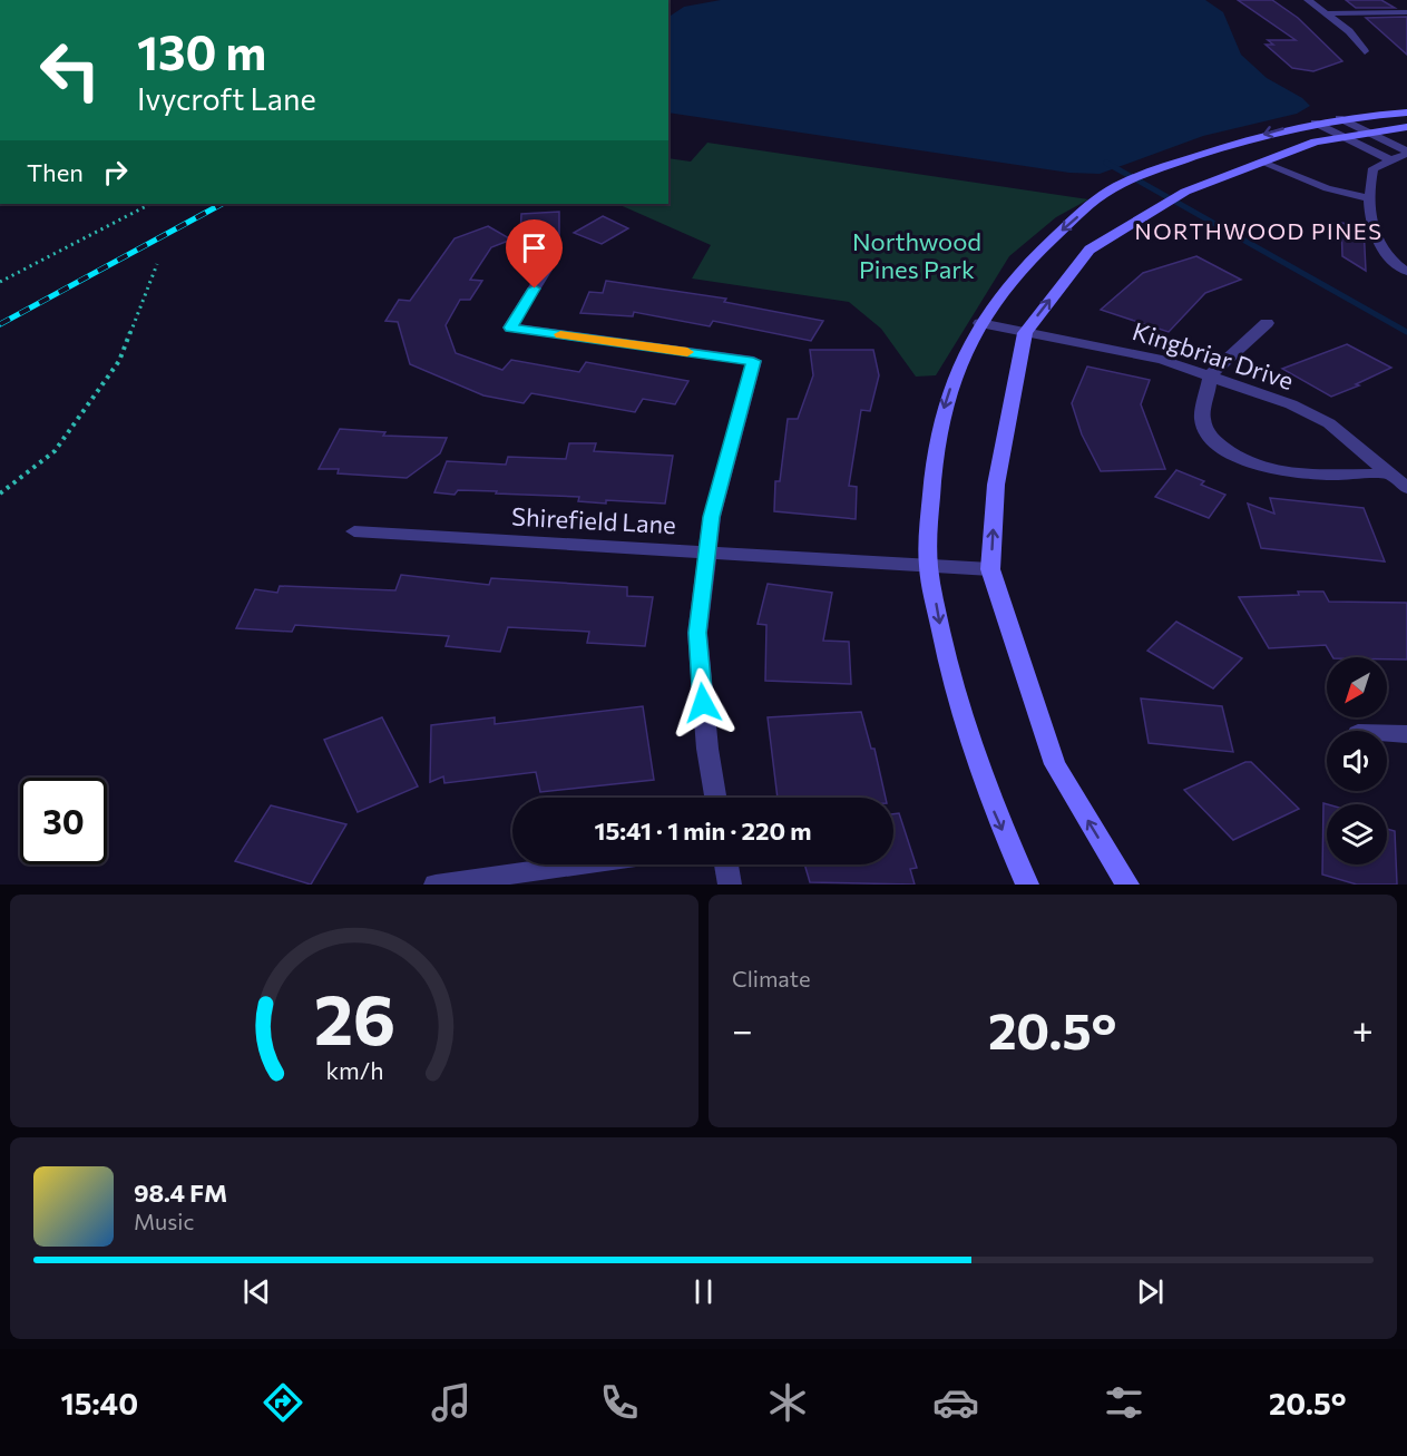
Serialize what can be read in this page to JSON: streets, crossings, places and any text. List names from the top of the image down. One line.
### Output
{"streets":{"street":["Kingbriar Drive","Shirefield Lane"]},"districts":["NORTHWOOD PINES"],"parks":["Northwood Pines Park"],"north":"bottom left","page":{"turn":["130 m","Ivycroft Lane"],"then":"Then","limit":"30","trip":"15:41 · 1 min · 220 m","tile":"Climate","heat":["−","20.5°","+"],"song":["98.4 FM","Music"],"tabs":["15:40","20.5°"],"gauge":["26","km/h"]}}
